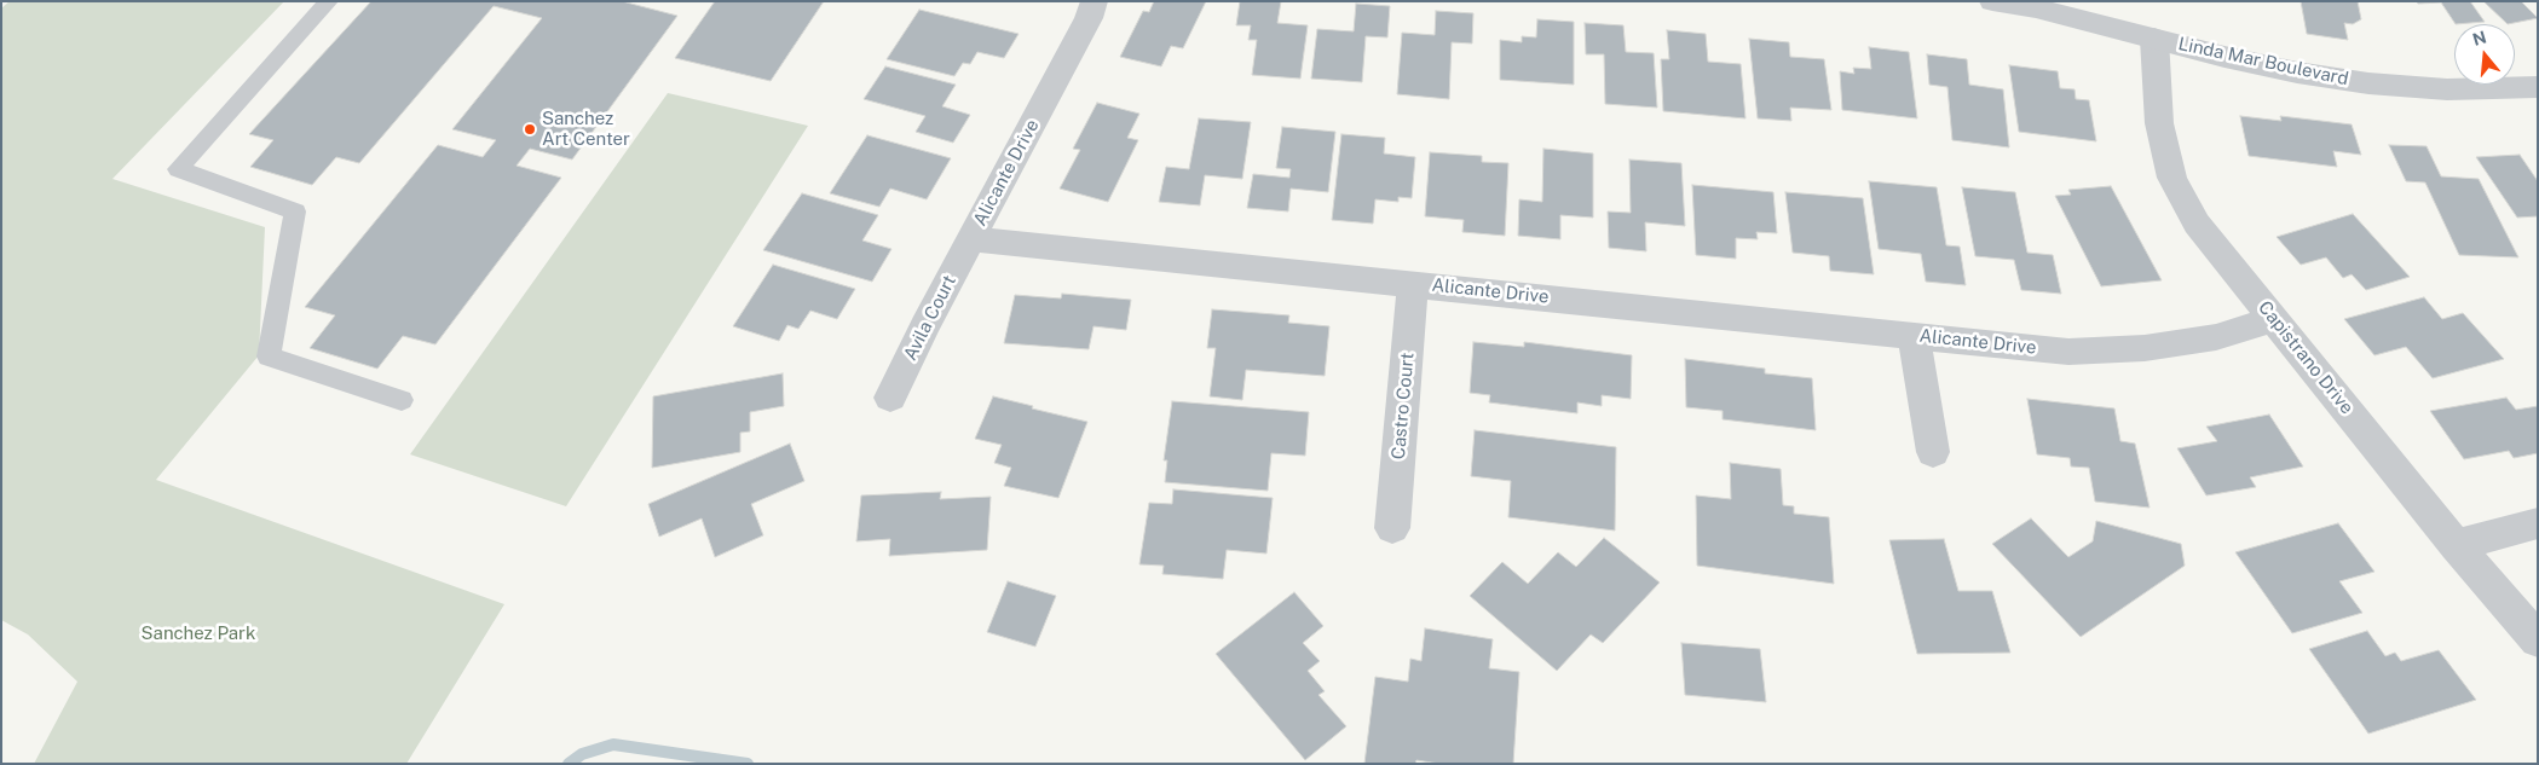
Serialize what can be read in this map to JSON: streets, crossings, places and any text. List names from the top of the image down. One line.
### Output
{"streets":{"street":["Linda Mar Boulevard","Alicante Drive","Avila Court","Capistrano Drive","Castro Court"]},"crossings":[["Linda Mar Boulevard","Capistrano Drive"],["Alicante Drive","Avila Court"],["Alicante Drive","Capistrano Drive"],["Alicante Drive","Castro Court"]],"parks":["Sanchez Park"],"places":["Sanchez Art Center"],"north":"top"}
